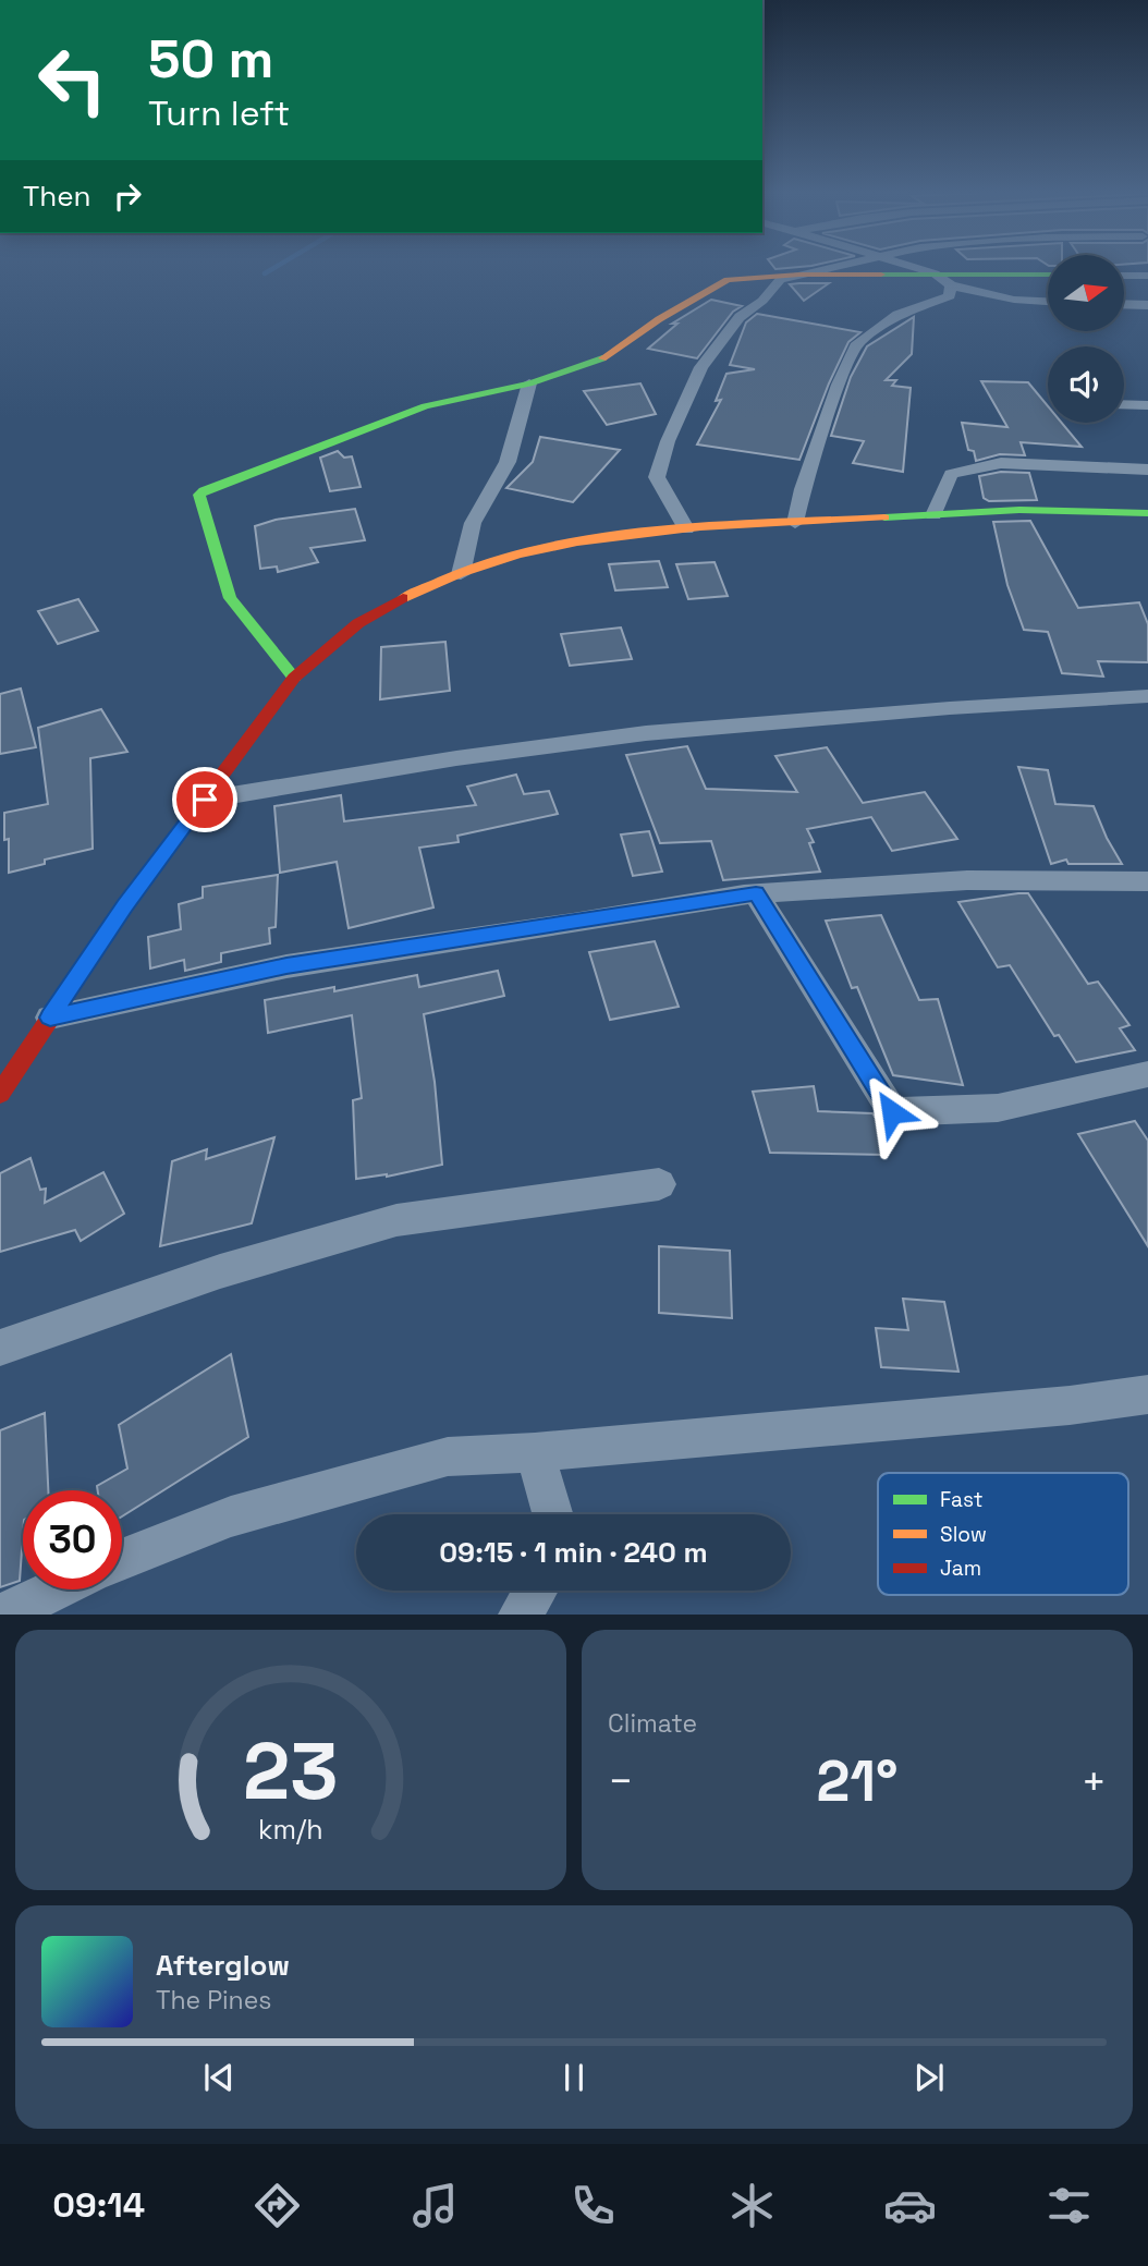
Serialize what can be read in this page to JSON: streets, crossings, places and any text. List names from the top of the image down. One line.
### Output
{"legend":["Fast","Slow","Jam"],"north":"right","page":{"turn":["50 m","Turn left"],"then":"Then","limit":"30","trip":"09:15 · 1 min · 240 m","tile":"Climate","heat":["−","21°","+"],"song":["Afterglow","The Pines"],"tabs":"09:14","gauge":["23","km/h"]}}
